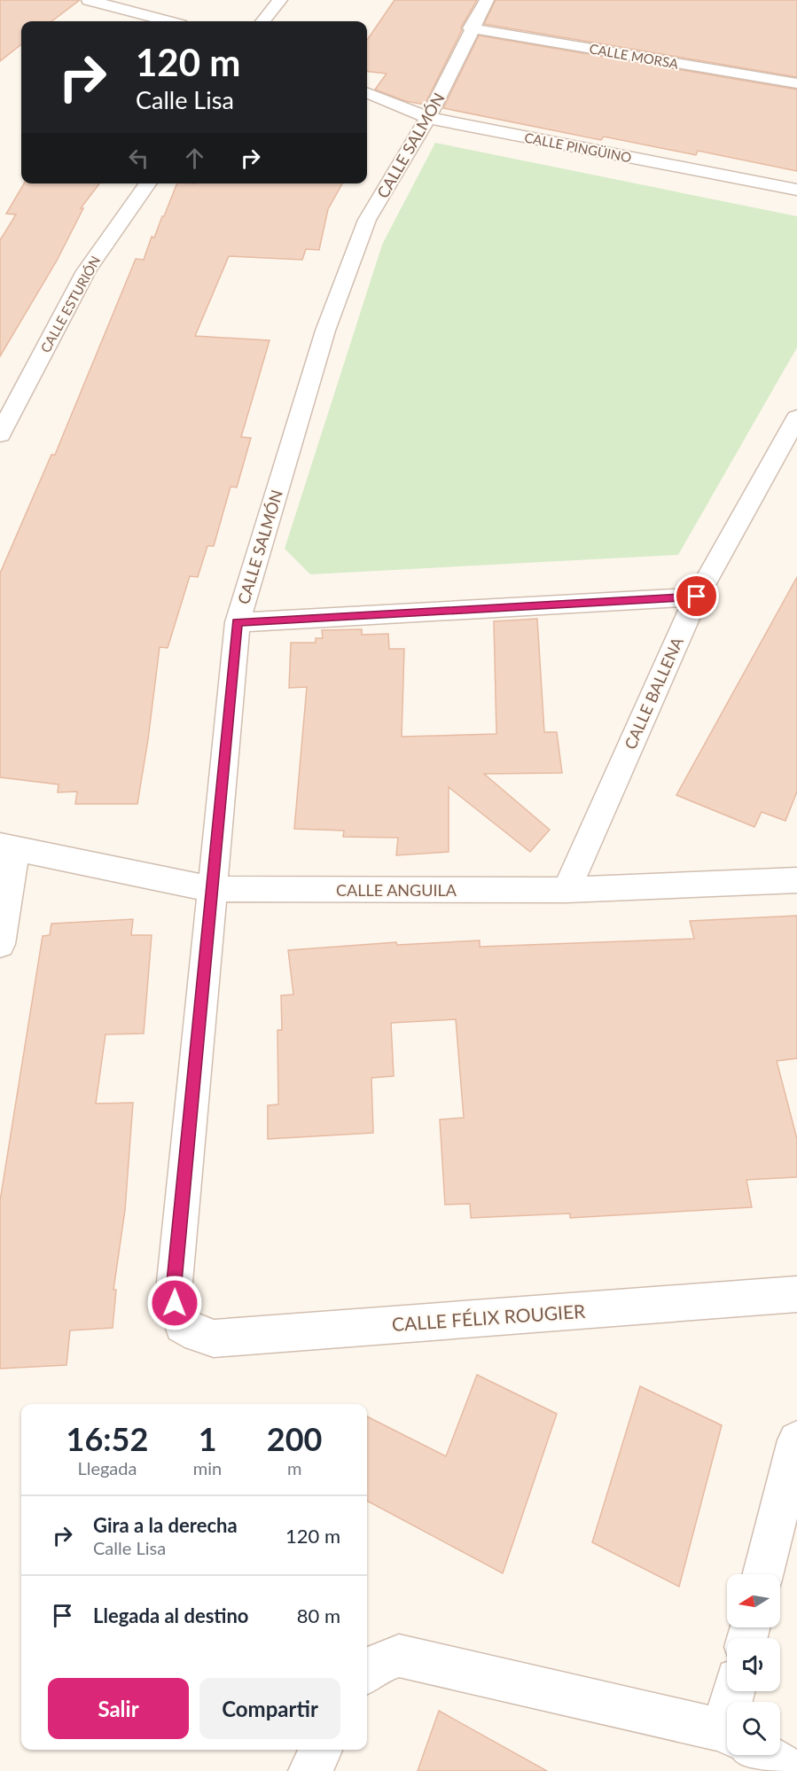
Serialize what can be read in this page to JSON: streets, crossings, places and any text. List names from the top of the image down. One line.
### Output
{"streets":{"street":["CALLE MORSA","CALLE SALMÓN","CALLE PINGÜINO","CALLE ESTURIÓN","CALLE BALLENA","CALLE ANGUILA","CALLE FÉLIX ROUGIER"]},"crossings":[["CALLE MORSA","CALLE SALMÓN"],["CALLE SALMÓN","CALLE PINGÜINO"],["CALLE SALMÓN","CALLE ANGUILA"],["CALLE SALMÓN","CALLE FÉLIX ROUGIER"],["CALLE BALLENA","CALLE ANGUILA"]],"north":"left","page":{"turn":["120 m","Calle Lisa"],"eta":["16:52","Llegada","1","min","200","m"],"list":[{"name":"Gira a la derecha","note":"Calle Lisa","value":"120 m"},{"name":"Llegada al destino","value":"80 m"}],"buttons":["Salir","Compartir"]}}
